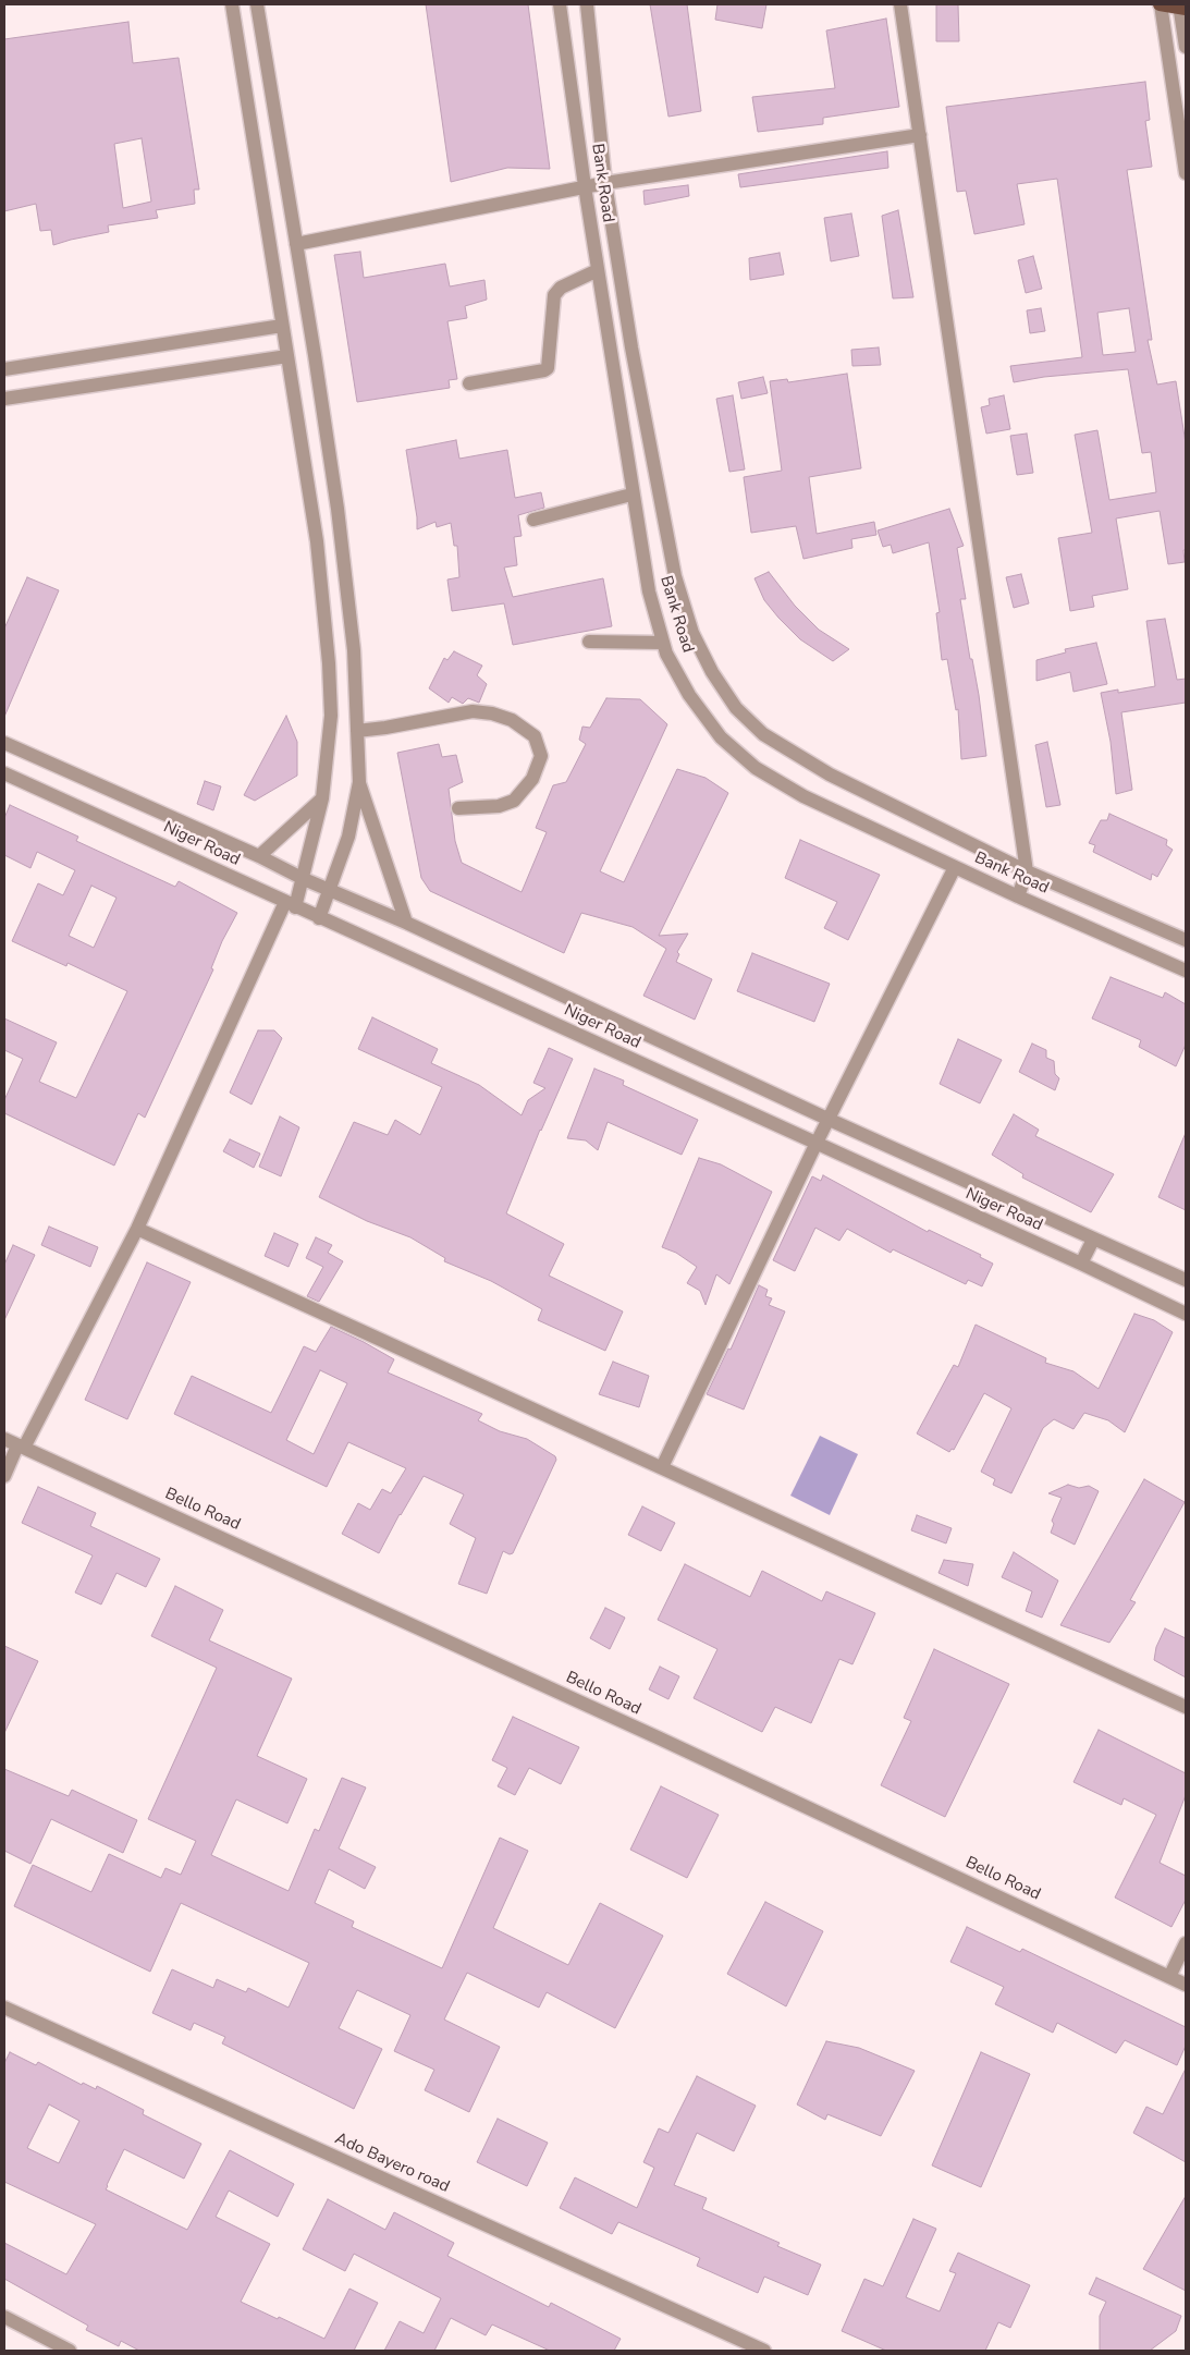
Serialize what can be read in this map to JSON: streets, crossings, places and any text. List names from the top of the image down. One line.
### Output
{"streets":{"street":["Bank Road","Niger Road","Bello Road","Ado Bayero road"]}}
